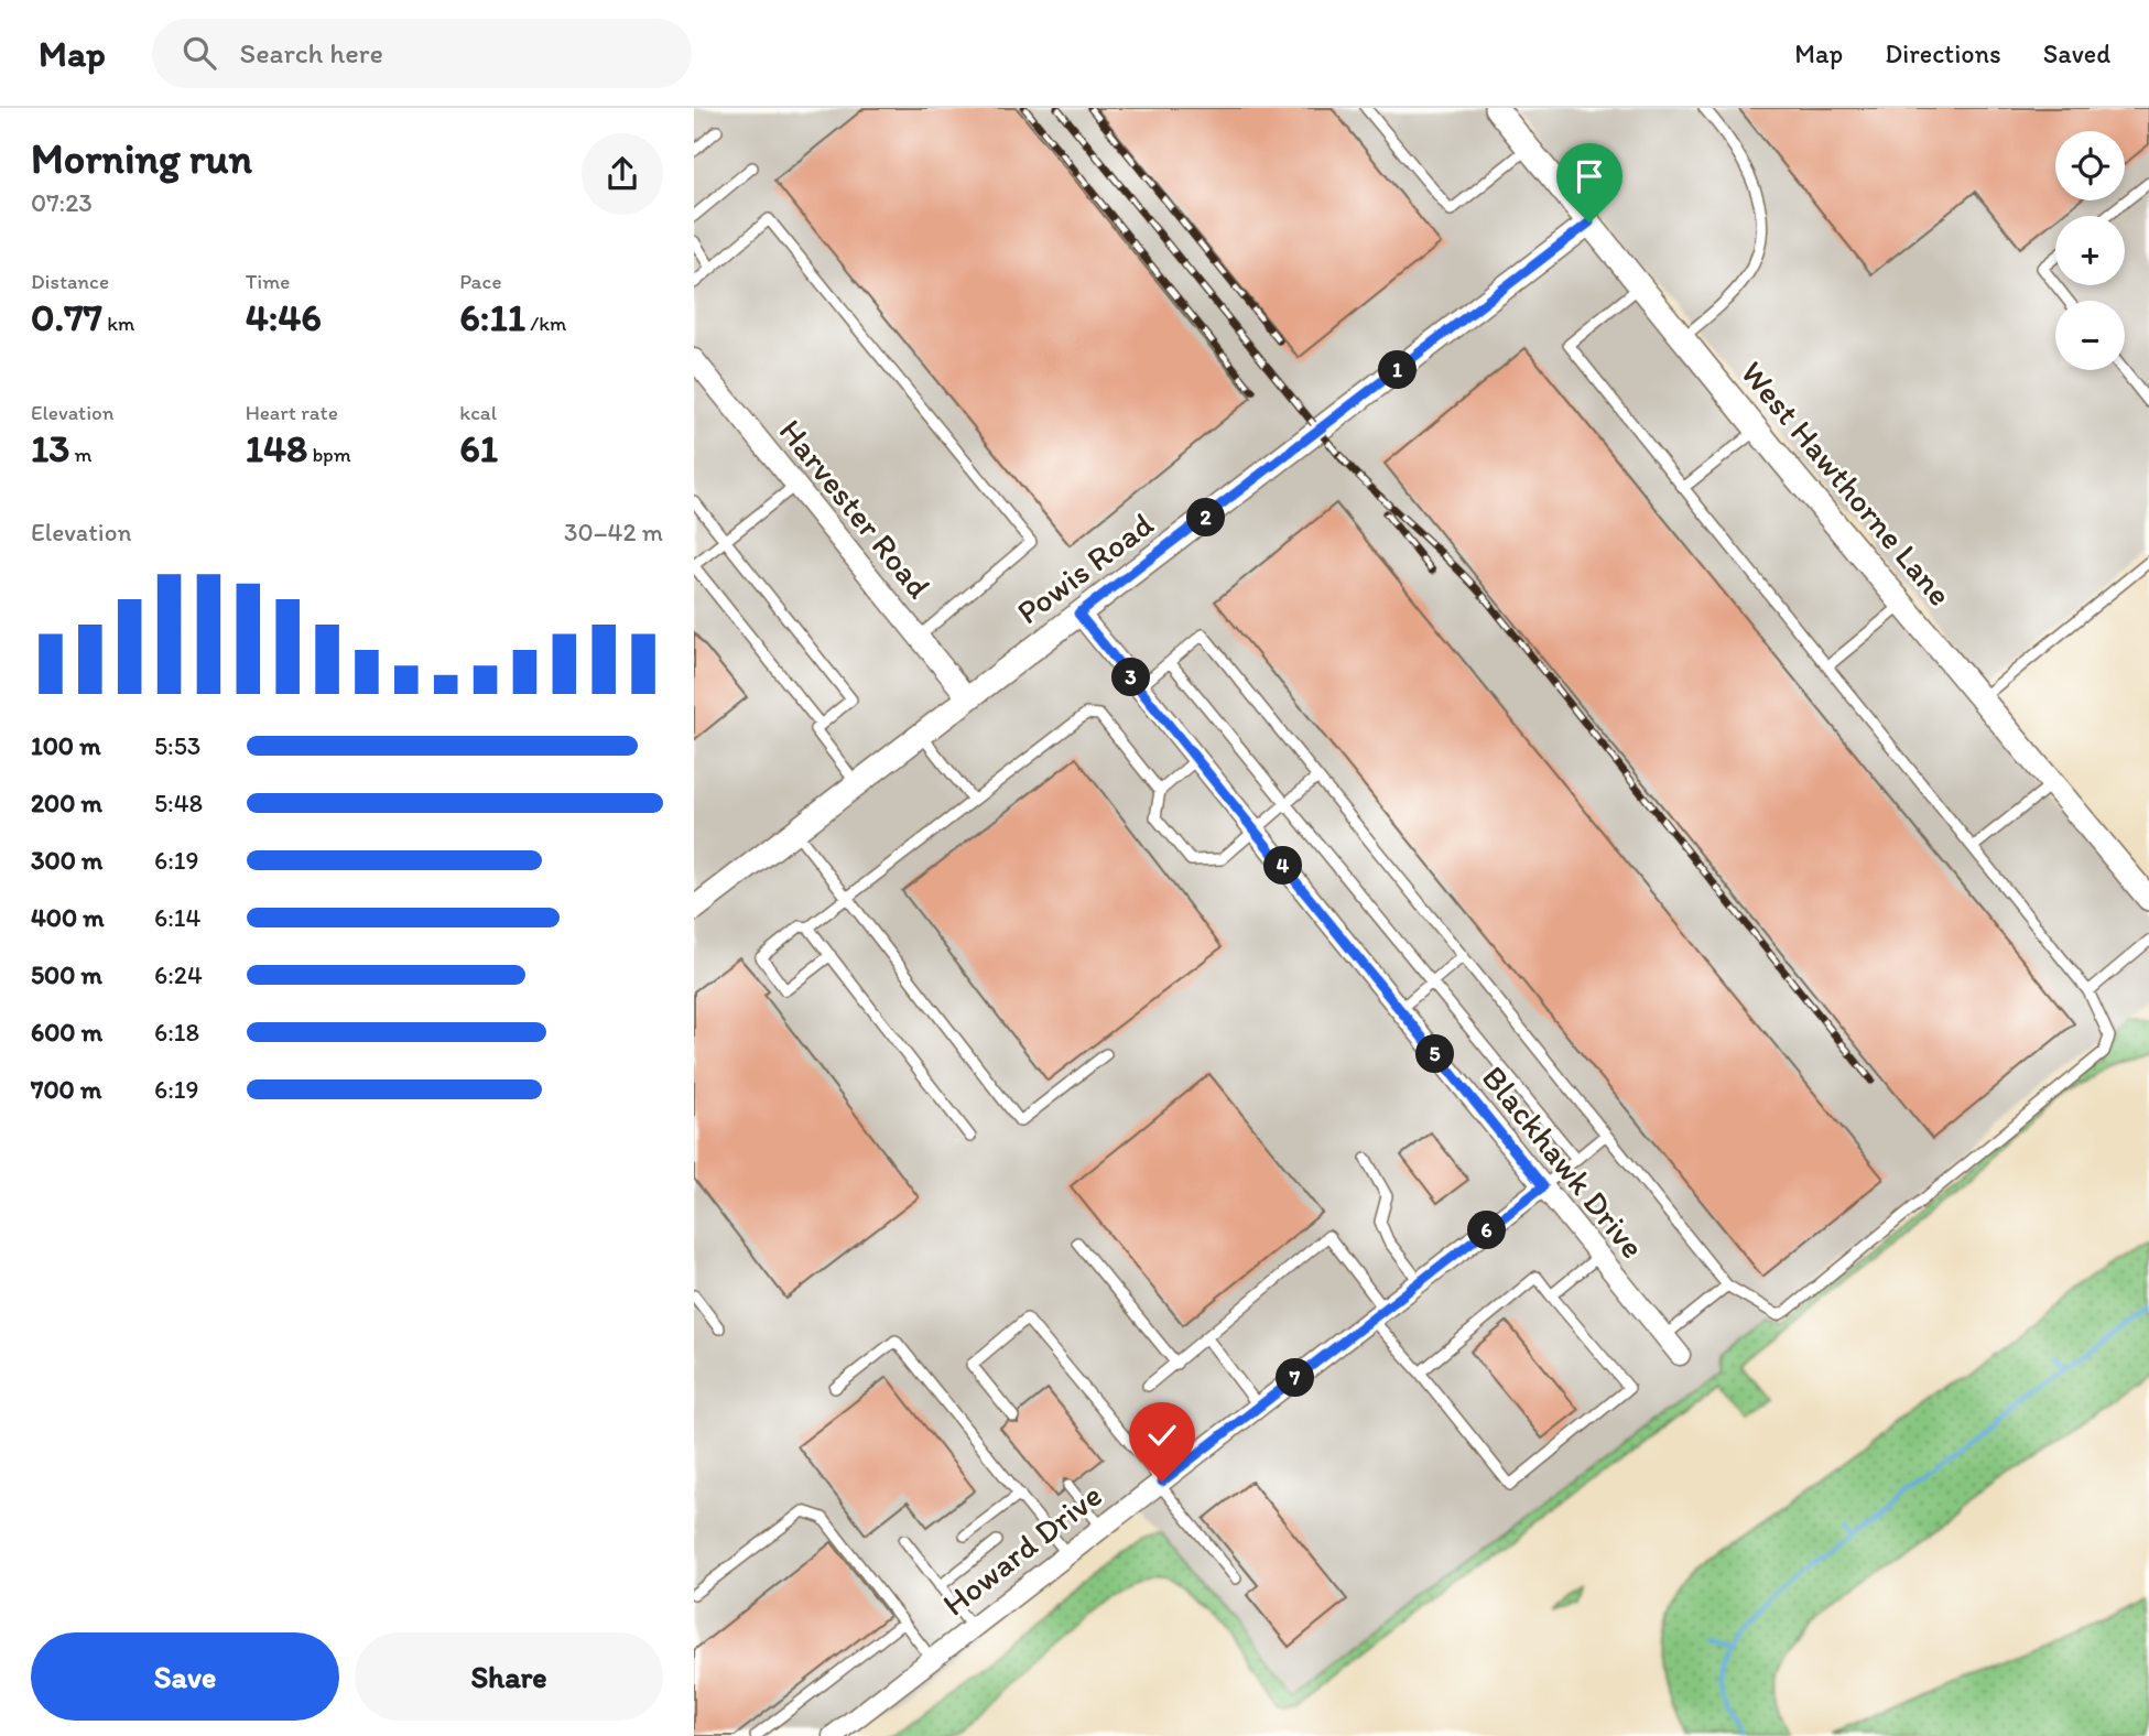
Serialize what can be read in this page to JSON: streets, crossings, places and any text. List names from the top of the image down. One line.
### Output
{"streets":{"street":["West Hawthorne Lane","Harvester Road","Powis Road","Blackhawk Drive","Howard Drive"]},"crossings":[["West Hawthorne Lane","Powis Road"],["Harvester Road","Powis Road"],["Powis Road","Blackhawk Drive"],["Blackhawk Drive","Howard Drive"]],"page":{"header":"Map","search":"Search here","nav":["Map","Directions","Saved"],"heading":["Morning run","07:23"],"map_buttons":["+","−"],"stats":[["Distance","0.77 km"],["Time","4:46"],["Pace","6:11 /km"],["Elevation","13 m"],["Heart rate","148 bpm"],["kcal","61"]],"pins":["1","2","3","4","5","6","7"],"chart":["Elevation","30–42 m"],"list":[{"name":"100 m","note":"5:53"},{"name":"200 m","note":"5:48"},{"name":"300 m","note":"6:19"},{"name":"400 m","note":"6:14"},{"name":"500 m","note":"6:24"},{"name":"600 m","note":"6:18"},{"name":"700 m","note":"6:19"}],"buttons":["Save","Share"]}}
